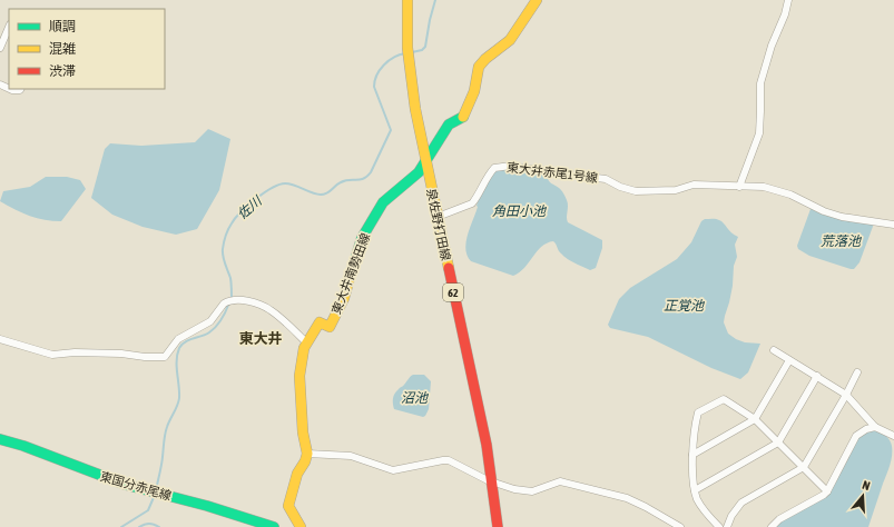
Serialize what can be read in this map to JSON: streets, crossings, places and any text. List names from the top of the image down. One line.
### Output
{"streets":{"street":["東大井赤尾1号線","泉佐野打田線","東大井南勢田線","62","東国分赤尾線"]},"crossings":[["東大井赤尾1号線","泉佐野打田線"],["泉佐野打田線","東大井南勢田線"]],"districts":["東大井"],"water":["佐川","角田小池","荒落池","正覚池","沼池"],"legend":["順調","混雑","渋滞"],"north":"top"}
